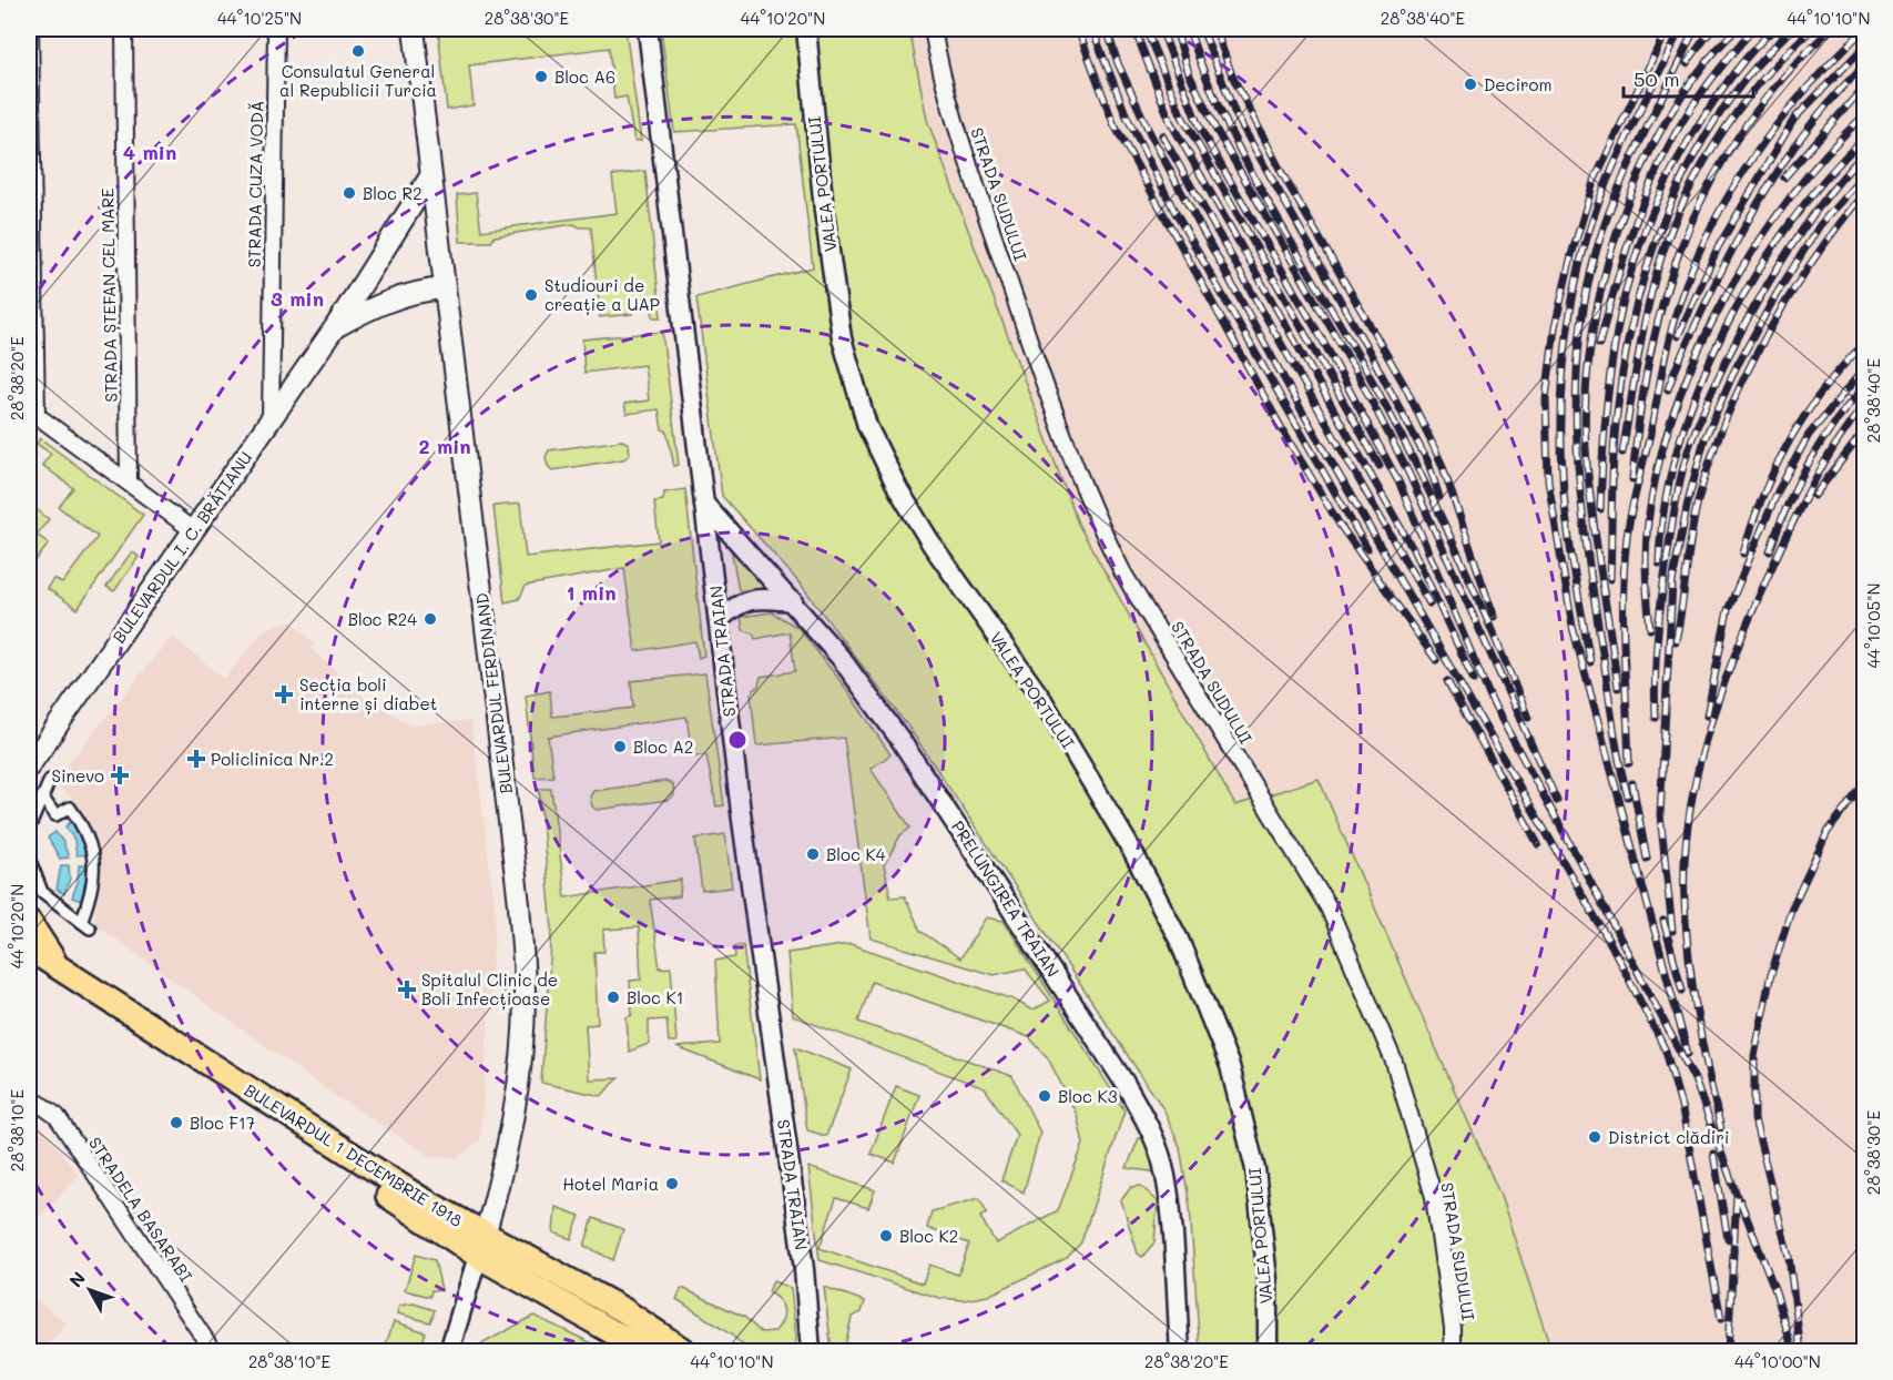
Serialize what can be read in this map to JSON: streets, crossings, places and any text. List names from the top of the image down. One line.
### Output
{"streets":{"main road":["BULEVARDUL I. C. BRĂTIANU","BULEVARDUL FERDINAND","BULEVARDUL 1 DECEMBRIE 1918"],"street":["STRADA CUZA VODĂ","VALEA PORTULUI","STRADA SUDULUI","STRADA ȘTEFAN CEL MARE","STRADA TRAIAN","PRELUNGIREA TRAIAN","STRADELA BASARABI"]},"crossings":[["STRADA CUZA VODĂ","BULEVARDUL I. C. BRĂTIANU"],["BULEVARDUL I. C. BRĂTIANU","BULEVARDUL FERDINAND"],["STRADA TRAIAN","PRELUNGIREA TRAIAN"],["BULEVARDUL FERDINAND","BULEVARDUL 1 DECEMBRIE 1918"]],"places":{"other":["Consulatul General al Republicii Turcia","Bloc A6","Decirom","Bloc R2","Studiouri de creație a UAP","Bloc R24","Bloc A2","Bloc K4","Bloc K1","Bloc K3","Bloc F17","District clădiri","Hotel Maria","Bloc K2"],"health":["Secția boli interne și diabet","Policlinica Nr.2","Sinevo","Spitalul Clinic de Boli Infecțioase"]},"scale_bar":"50 m","north":"top left","coordinates":["44°10'25\"N","28°38'30\"E","44°10'20\"N","28°38'40\"E","44°10'10\"N","28°38'20\"E","44°10'05\"N","28°38'10\"E","44°10'00\"N"],"rings":["4 min","3 min","2 min","1 min"]}
